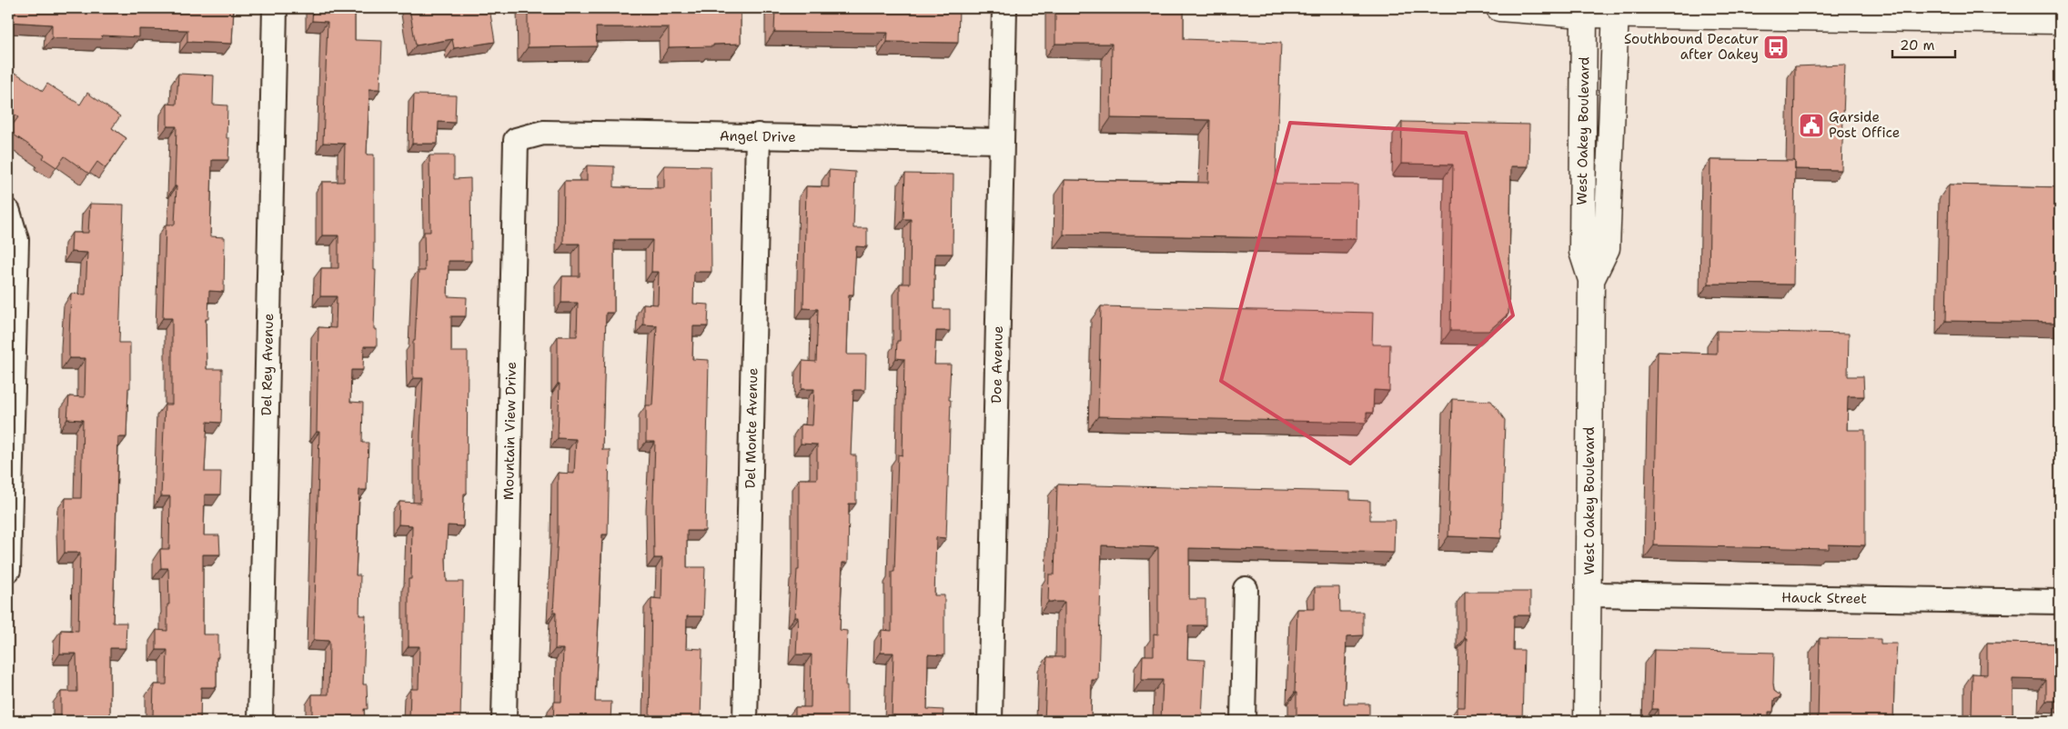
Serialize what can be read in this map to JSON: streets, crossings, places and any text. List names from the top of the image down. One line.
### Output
{"streets":{"main road":["West Oakey Boulevard"],"street":["Angel Drive","Del Rey Avenue","Doe Avenue","Del Monte Avenue","Mountain View Drive","Hauck Street"]},"crossings":[["West Oakey Boulevard","Hauck Street"],["Angel Drive","Doe Avenue"],["Angel Drive","Del Monte Avenue"],["Angel Drive","Mountain View Drive"]],"places":{"bus stop":["Southbound Decatur after Oakey"],"public building":["Garside Post Office"]},"scale_bar":"20 m"}
